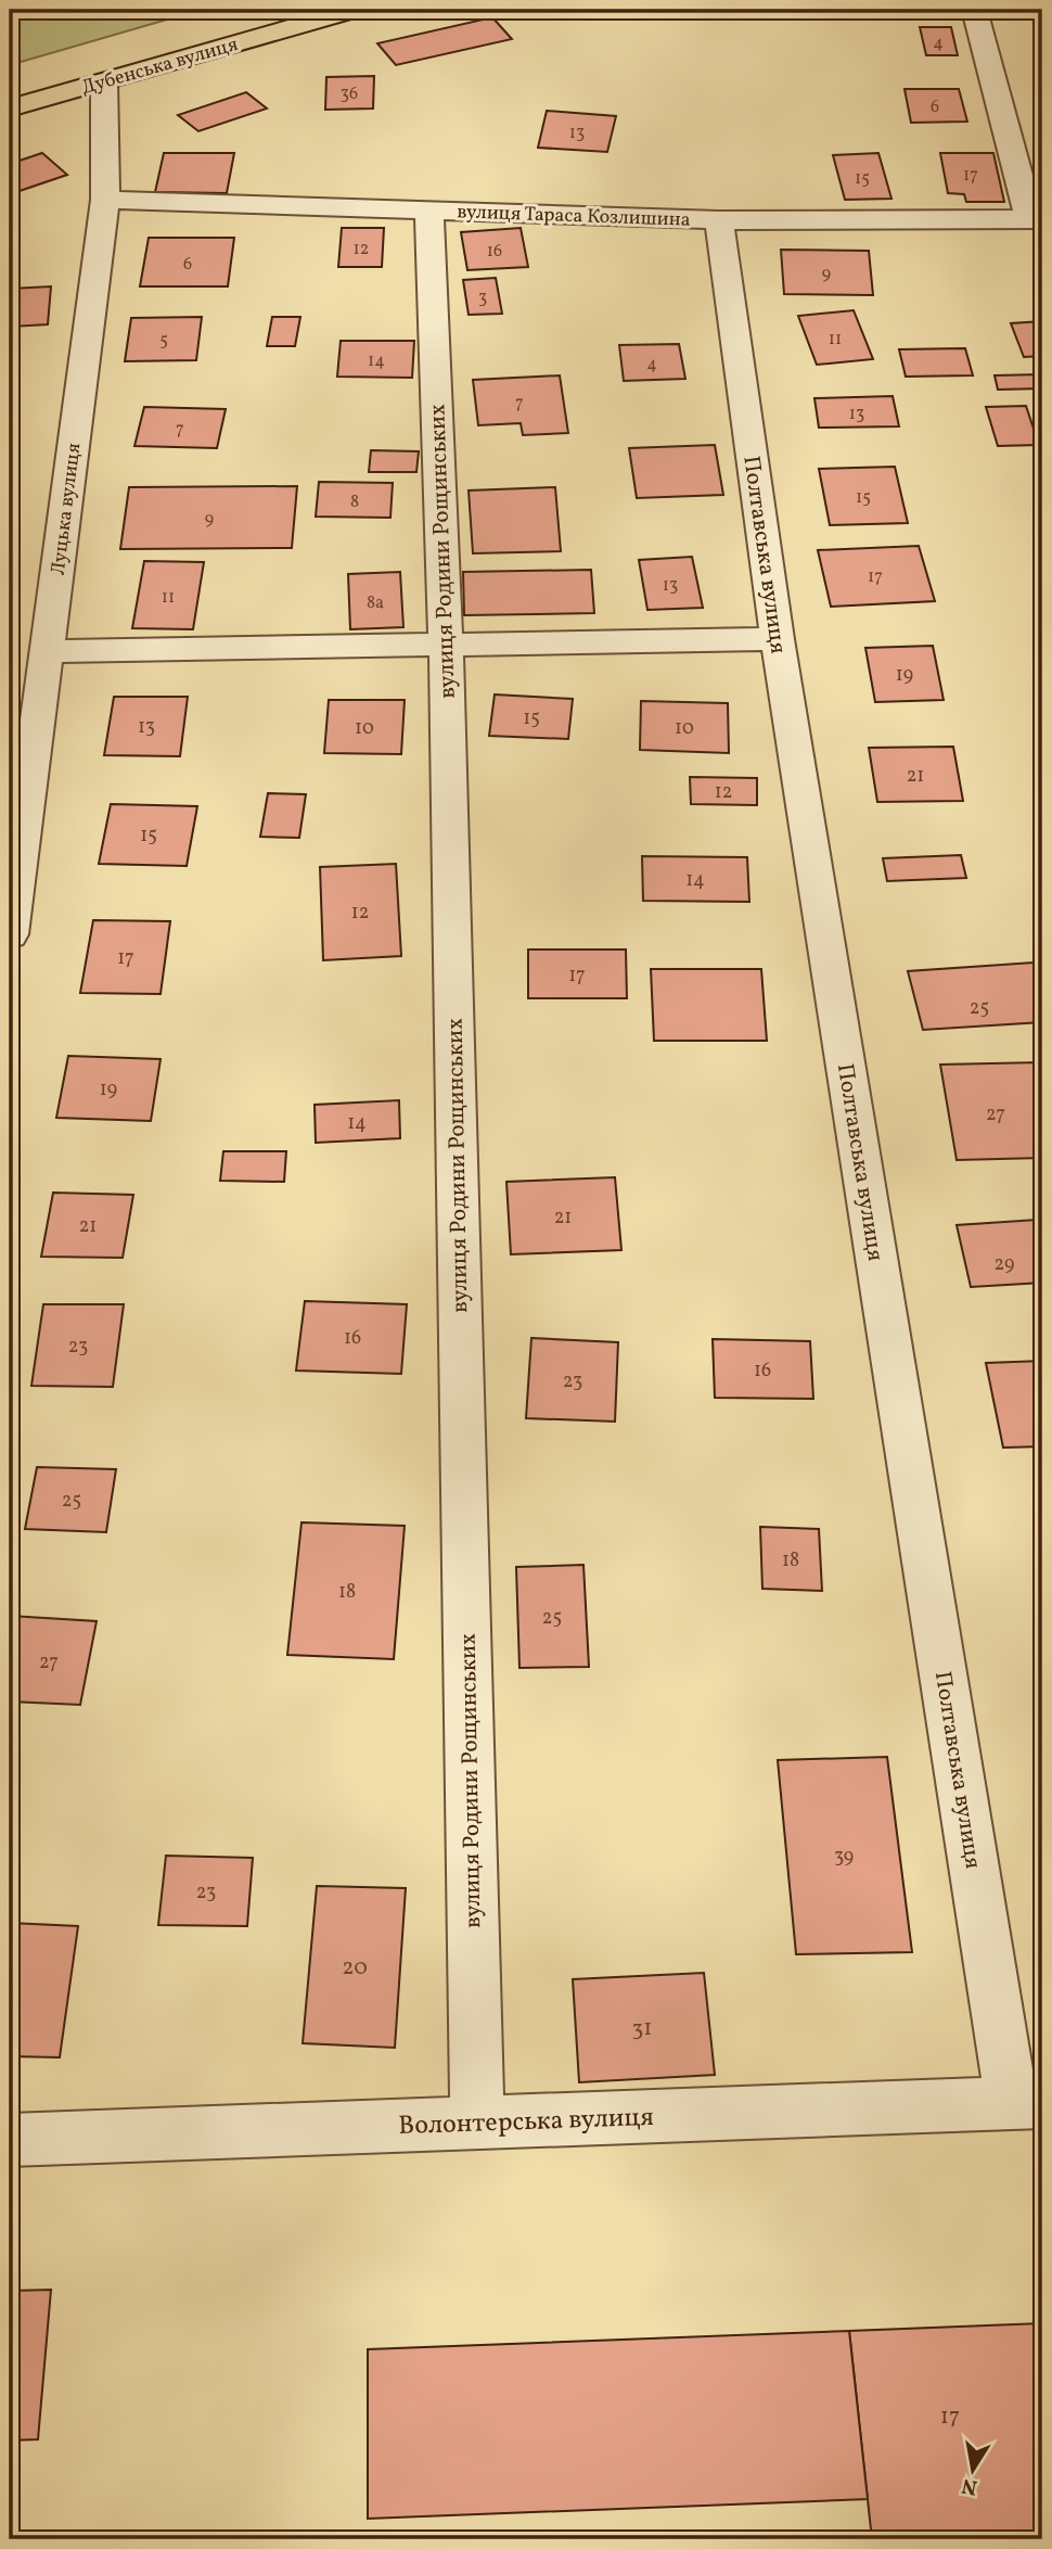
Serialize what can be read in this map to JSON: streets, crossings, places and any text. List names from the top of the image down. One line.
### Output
{"streets":{"main road":["Дубенська вулиця"],"street":["вулиця Тараса Козлишина","Луцька вулиця","вулиця Родини Рощинських","Полтавська вулиця","Волонтерська вулиця"]},"crossings":[["Дубенська вулиця","Луцька вулиця"],["вулиця Тараса Козлишина","Луцька вулиця"],["вулиця Тараса Козлишина","вулиця Родини Рощинських"],["вулиця Тараса Козлишина","Полтавська вулиця"],["вулиця Родини Рощинських","Волонтерська вулиця"],["Полтавська вулиця","Волонтерська вулиця"]],"house_numbers":["4","36","6","13","17","15","12","16","6","9","3","11","5","14","4","7","13","7","15","8","9","17","13","11","8а","19","15","13","10","10","21","12","15","14","12","17","17","25","19","27","14","21","21","29","16","23","16","23","25","18","18","25","27","39","23","20","31","17"],"north":"bottom"}
